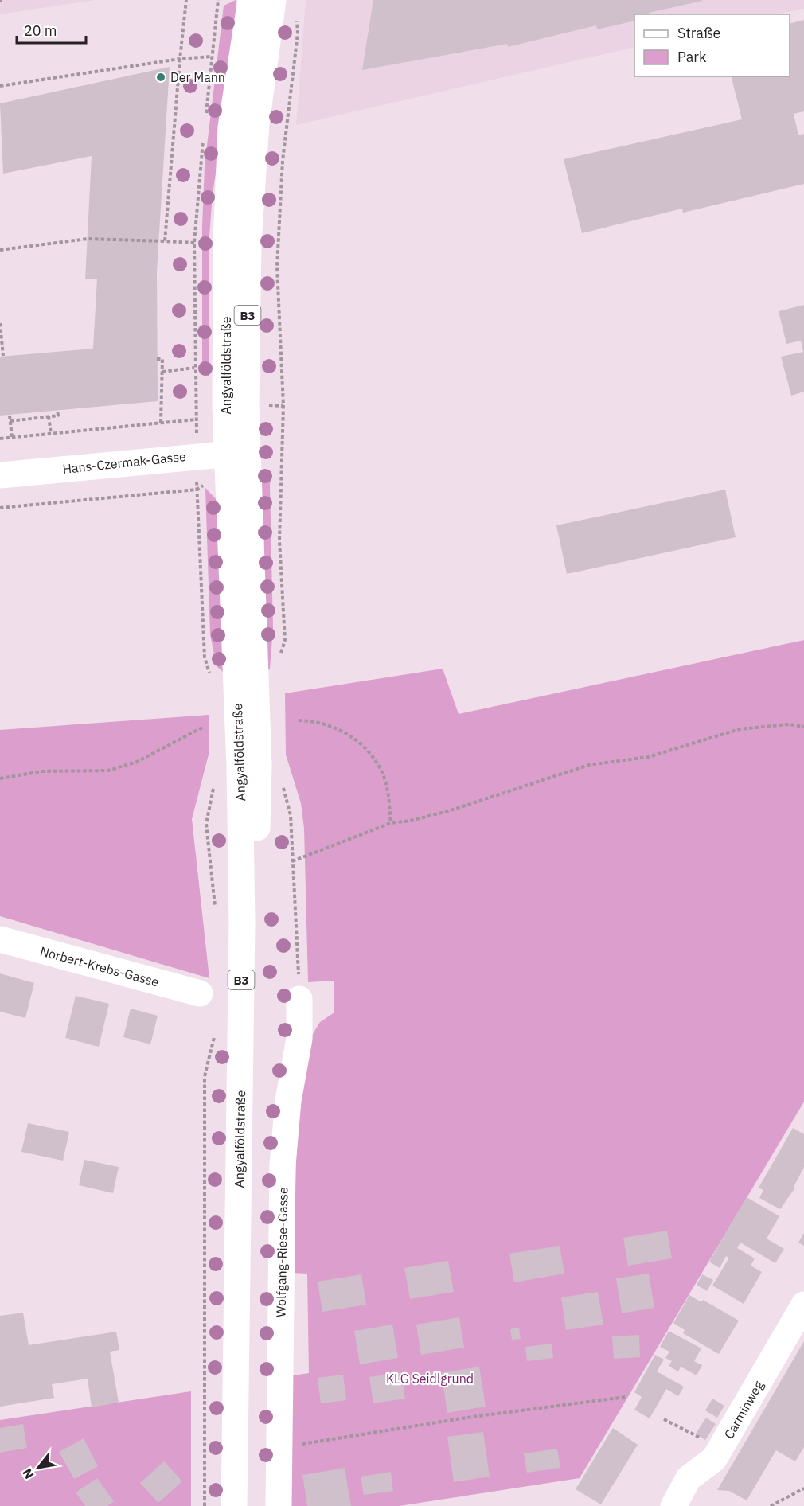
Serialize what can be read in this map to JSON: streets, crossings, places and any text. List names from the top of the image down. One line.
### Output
{"streets":{"main road":["B3","Angyalföldstraße","Hans-Czermak-Gasse","Norbert-Krebs-Gasse","Wolfgang-Riese-Gasse","Carminweg"]},"crossings":[["Angyalföldstraße","Hans-Czermak-Gasse"]],"parks":["KLG Seidlgrund"],"places":["Der Mann"],"legend":["Straße","Park"],"scale_bar":"20 m","north":"bottom left"}
